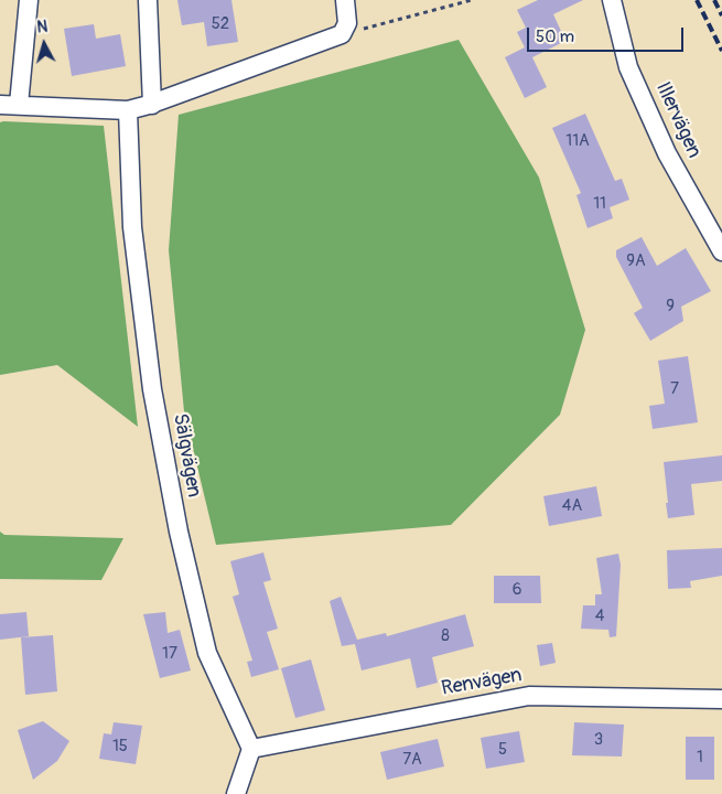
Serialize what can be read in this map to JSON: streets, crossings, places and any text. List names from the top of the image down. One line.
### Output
{"streets":{"street":["Illervägen","Sälgvägen","Renvägen"]},"crossings":[["Sälgvägen","Renvägen"]],"house_numbers":["52","11A","11","9A","9","7","4A","6","4","8","17","3","15","5","1","7A"],"scale_bar":"50 m","north":"top"}
